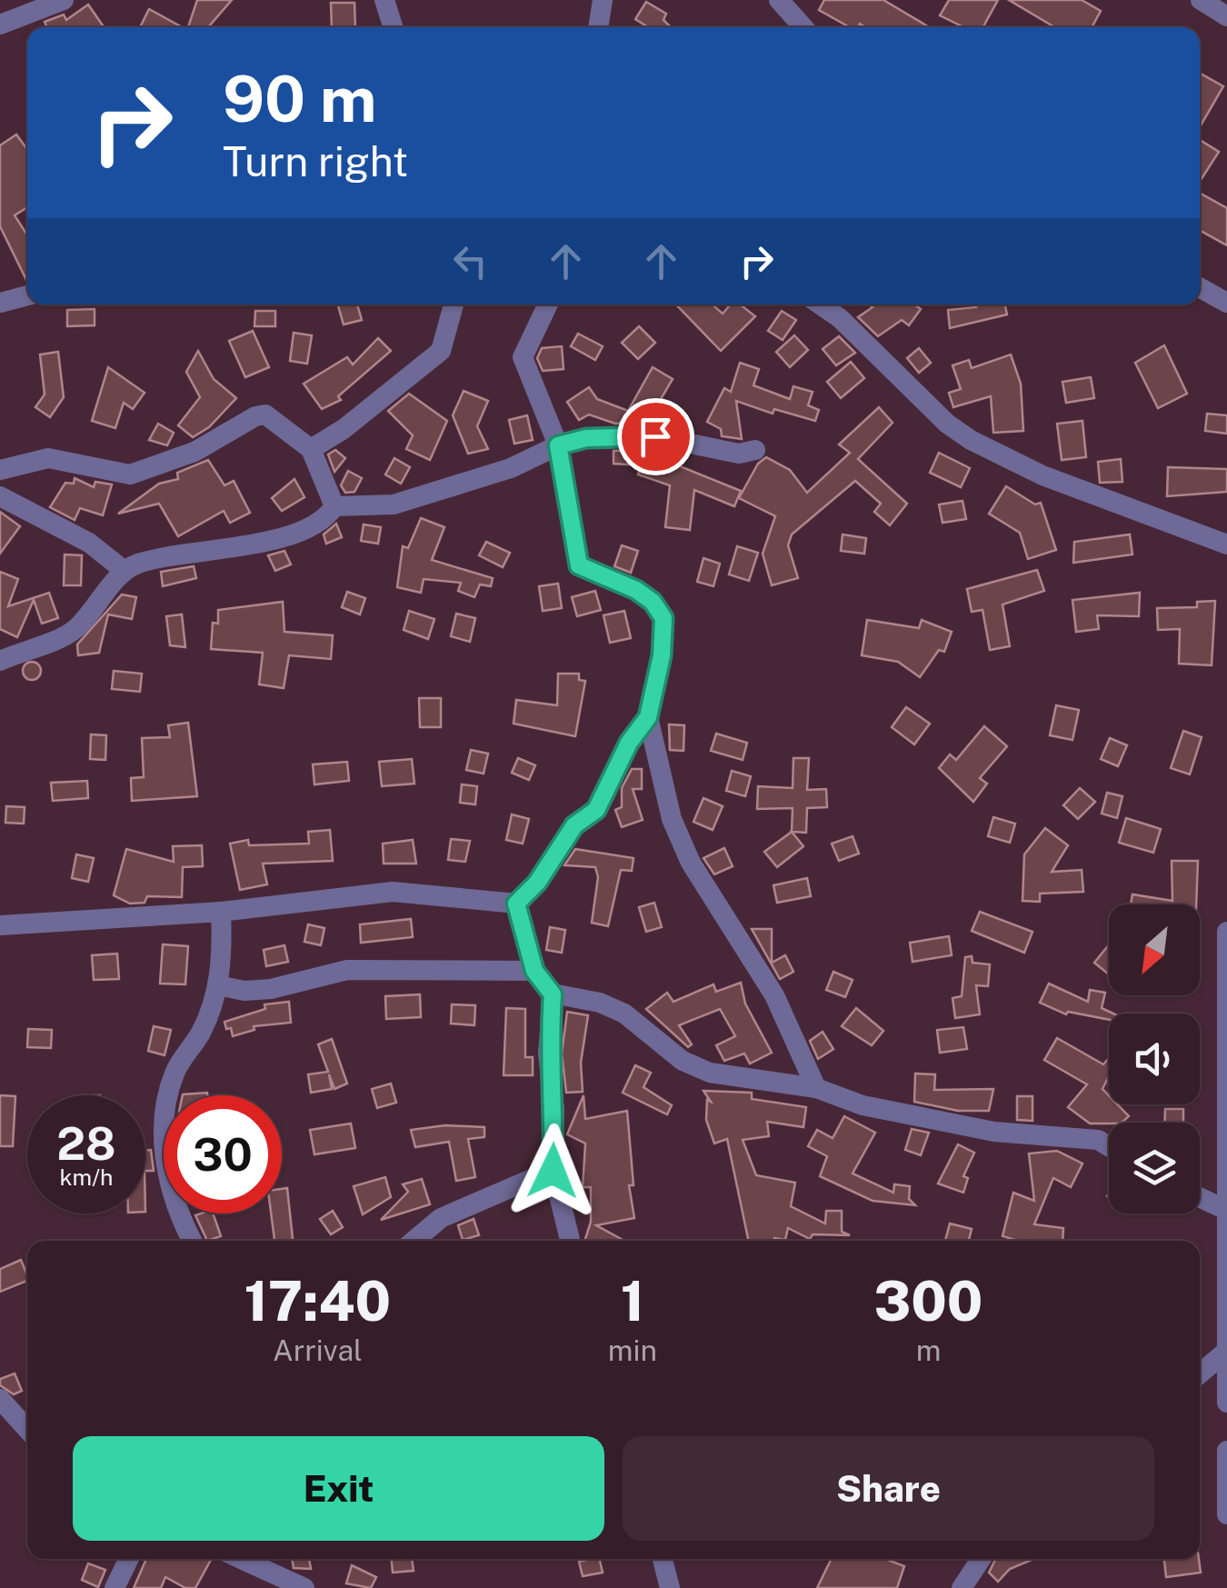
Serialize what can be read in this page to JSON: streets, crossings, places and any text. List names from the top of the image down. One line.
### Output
{"north":"bottom left","page":{"turn":["90 m","Turn right"],"speed":"28 km/h","limit":"30","eta":["17:40","Arrival","1","min","300","m"],"buttons":["Exit","Share"]}}
